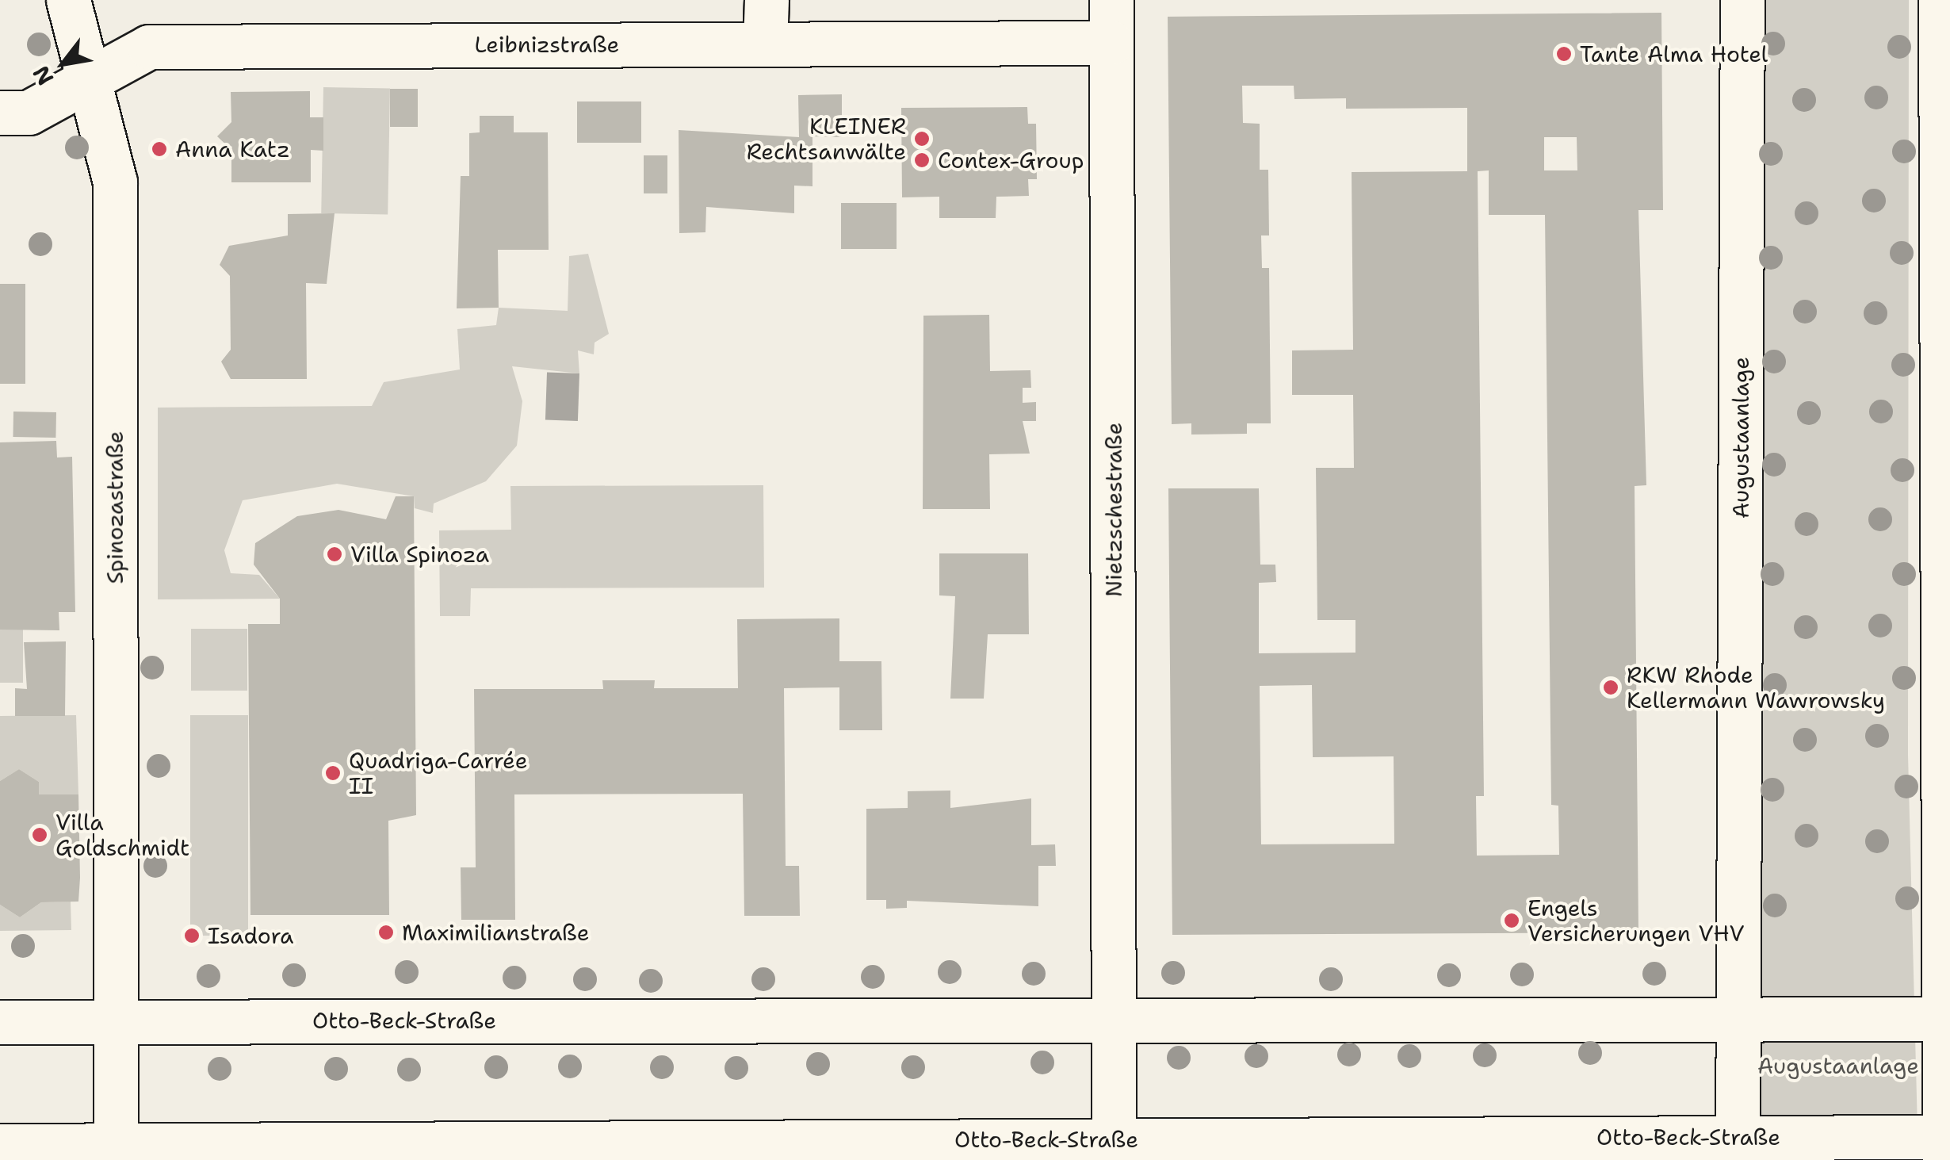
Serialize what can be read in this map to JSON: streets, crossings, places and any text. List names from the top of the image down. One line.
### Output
{"streets":{"street":["Leibnizstraße","Augustaanlage","Spinozastraße","Nietzschestraße","Otto-Beck-Straße"]},"crossings":[["Leibnizstraße","Spinozastraße"],["Leibnizstraße","Nietzschestraße"],["Augustaanlage","Otto-Beck-Straße"],["Spinozastraße","Otto-Beck-Straße"],["Nietzschestraße","Otto-Beck-Straße"]],"parks":["Augustaanlage"],"places":["Tante Alma Hotel","KLEINER Rechtsanwälte","Anna Katz","Contex-Group","Villa Spinoza","RKW Rhode Kellermann Wawrowsky","Quadriga-Carrée II","Villa Goldschmidt","Engels Versicherungen VHV","Maximilianstraße","Isadora"],"north":"bottom left"}
